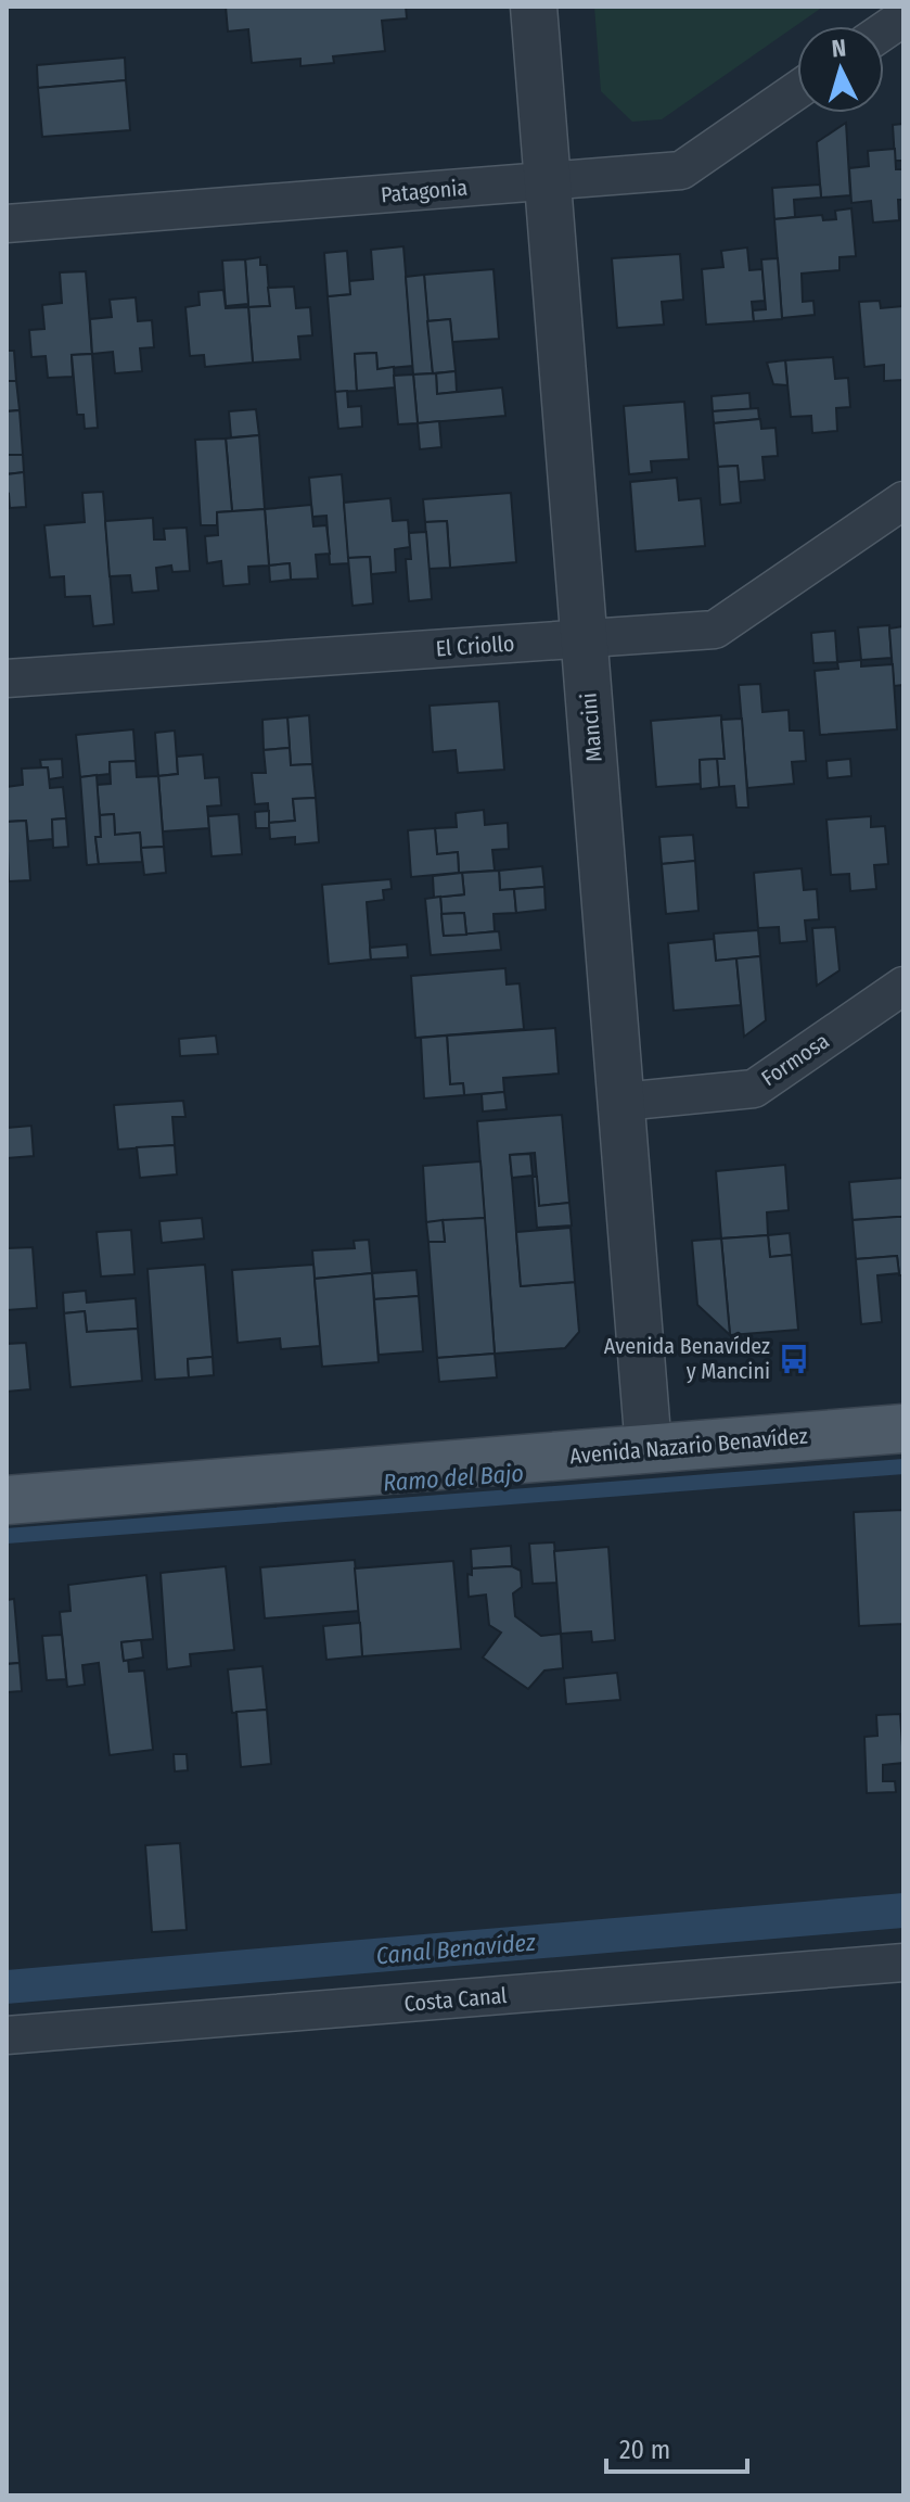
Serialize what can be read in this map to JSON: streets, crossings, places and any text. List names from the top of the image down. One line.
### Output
{"streets":{"main road":["Avenida Nazario Benavídez"],"street":["Patagonia","El Criollo","Mancini","Formosa","Costa Canal"]},"crossings":[["Patagonia","Mancini"],["El Criollo","Mancini"],["Mancini","Formosa"],["Mancini","Avenida Nazario Benavídez"]],"water":["Ramo del Bajo","Canal Benavídez"],"places":{"bus stop":["Avenida Benavídez y Mancini"]},"scale_bar":"20 m","north":"top"}
